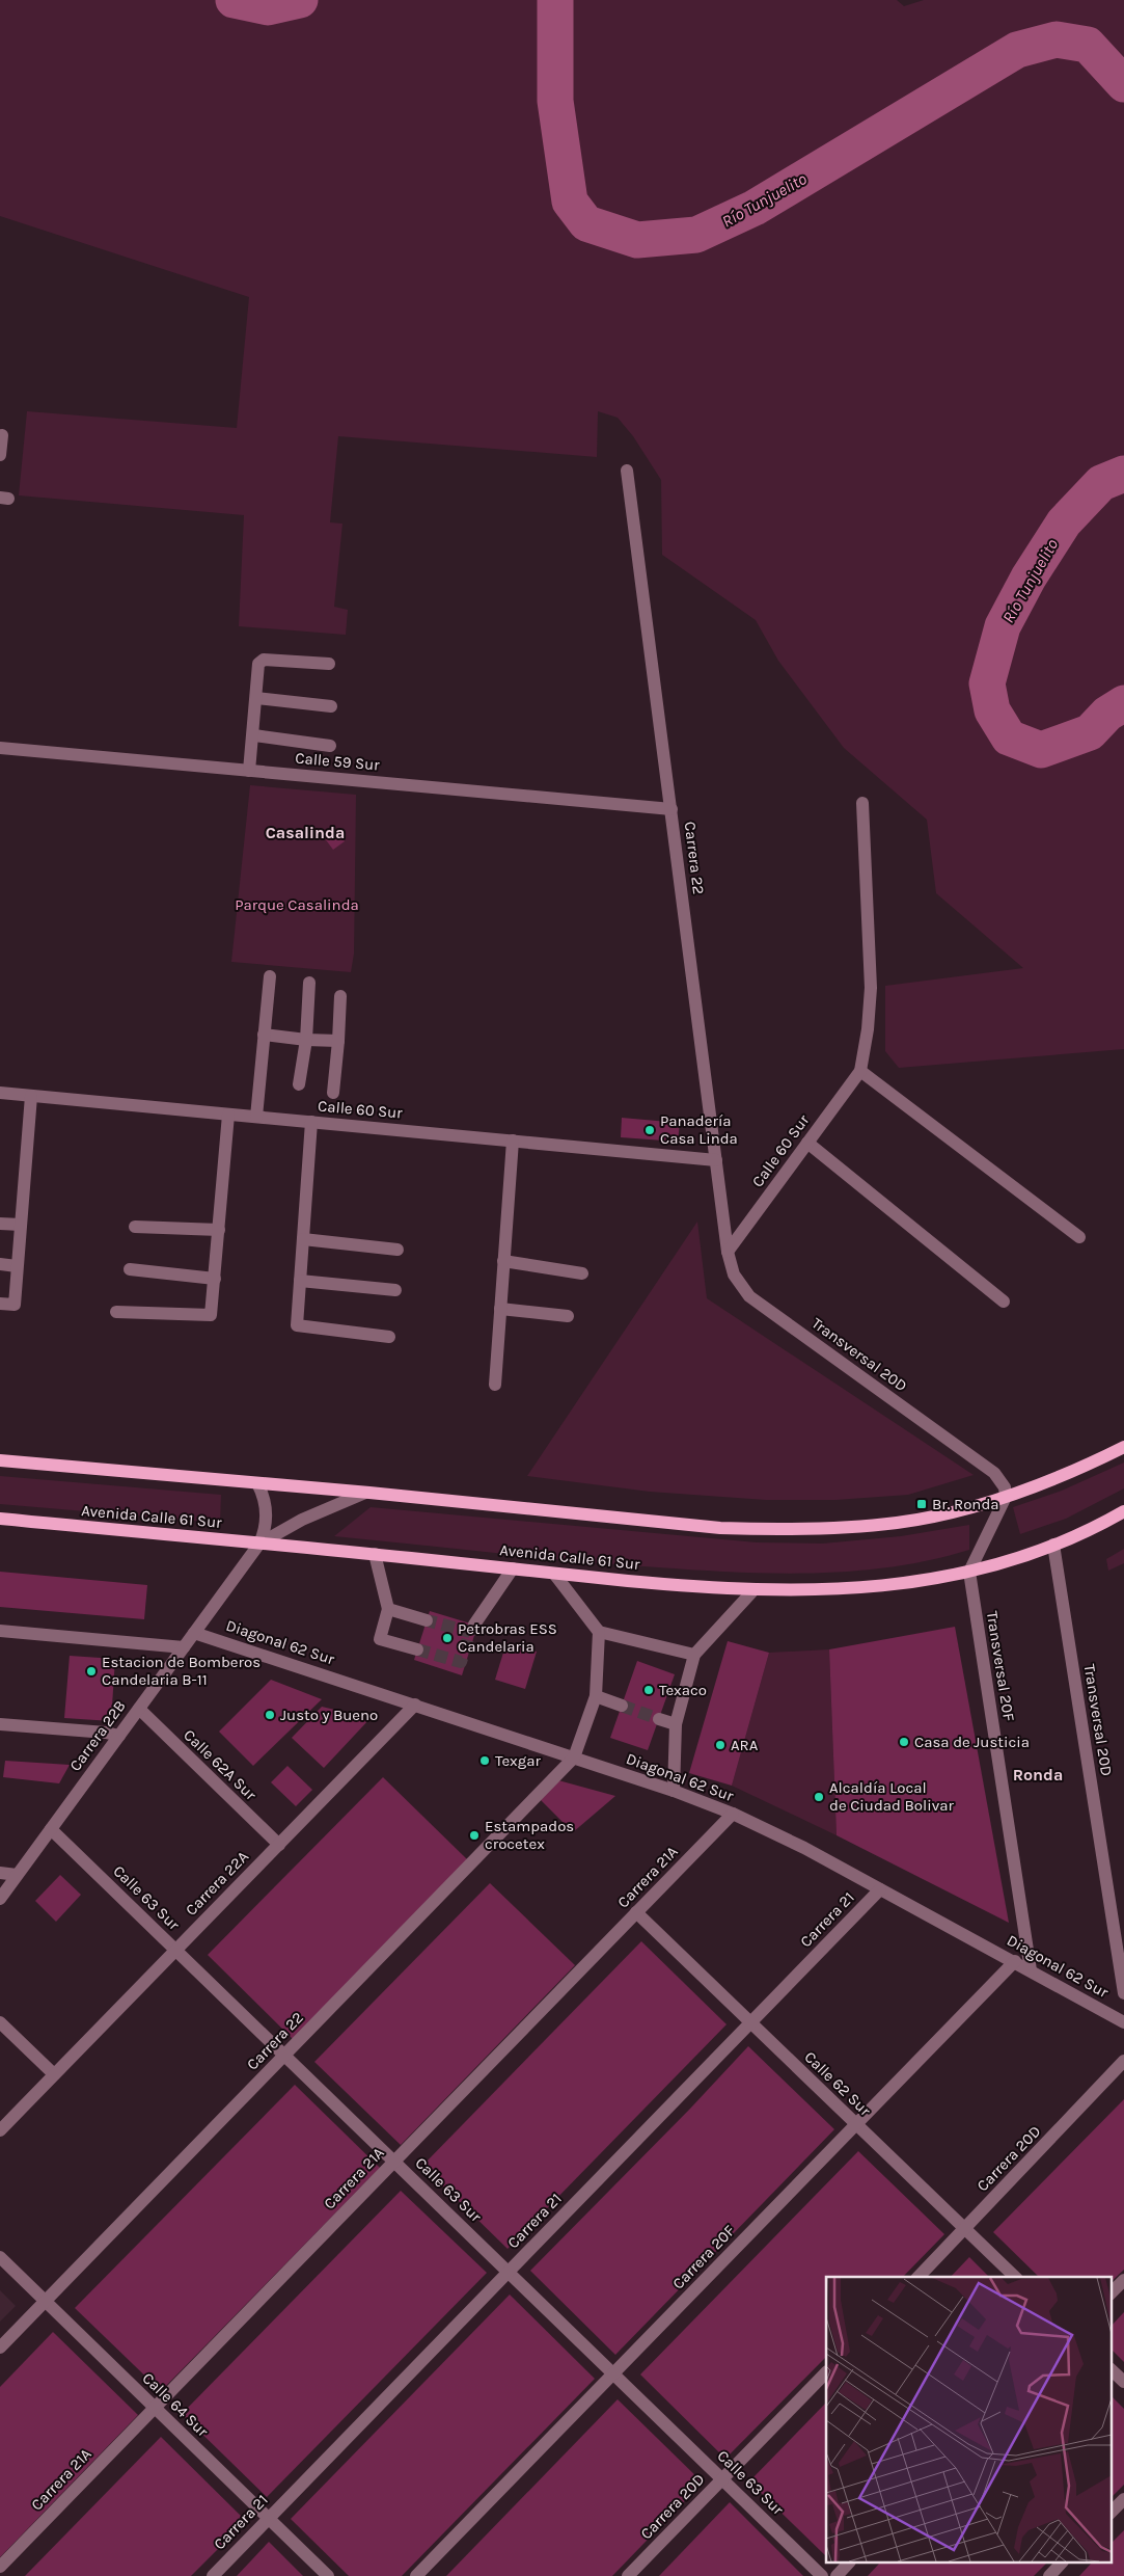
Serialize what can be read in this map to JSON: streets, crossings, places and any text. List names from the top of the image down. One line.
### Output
{"streets":{"main road":["Avenida Calle 61 Sur"],"street":["Calle 59 Sur","Carrera 22","Calle 60 Sur","Transversal 20D","Diagonal 62 Sur","Transversal 20F","Carrera 22B","Calle 62A Sur","Carrera 21A","Carrera 22A","Calle 63 Sur","Carrera 21","Calle 62 Sur","Carrera 20D","Carrera 20F","Calle 64 Sur"]},"crossings":[["Calle 59 Sur","Carrera 22"],["Carrera 22","Calle 60 Sur"],["Carrera 22","Transversal 20D"],["Carrera 22","Diagonal 62 Sur"],["Carrera 22","Calle 63 Sur"],["Carrera 22","Calle 64 Sur"],["Calle 60 Sur","Transversal 20D"],["Transversal 20D","Avenida Calle 61 Sur"],["Avenida Calle 61 Sur","Transversal 20F"],["Avenida Calle 61 Sur","Carrera 22B"],["Diagonal 62 Sur","Transversal 20F"],["Diagonal 62 Sur","Carrera 22B"],["Diagonal 62 Sur","Carrera 21A"],["Diagonal 62 Sur","Carrera 22A"],["Diagonal 62 Sur","Carrera 21"],["Diagonal 62 Sur","Carrera 20F"],["Carrera 22B","Calle 62A Sur"],["Carrera 22B","Calle 63 Sur"],["Calle 62A Sur","Carrera 22A"],["Carrera 21A","Calle 63 Sur"],["Carrera 21A","Calle 62 Sur"],["Carrera 21A","Calle 64 Sur"],["Carrera 22A","Calle 63 Sur"],["Calle 63 Sur","Carrera 21"],["Calle 63 Sur","Carrera 20D"],["Calle 63 Sur","Carrera 20F"],["Carrera 21","Calle 62 Sur"],["Carrera 21","Calle 64 Sur"],["Calle 62 Sur","Carrera 20D"],["Calle 62 Sur","Carrera 20F"]],"districts":["Casalinda","Ronda"],"water":["Río Tunjuelito"],"parks":["Parque Casalinda"],"places":{"other":["Panadería Casa Linda","Petrobras ESS Candelaria","Estacion de Bomberos Candelaria B-11","Texaco","Justo y Bueno","Casa de Justicia","ARA","Texgar","Alcaldía Local de Ciudad Bolivar","Estampados crocetex"],"transit":["Br. Ronda"]}}
